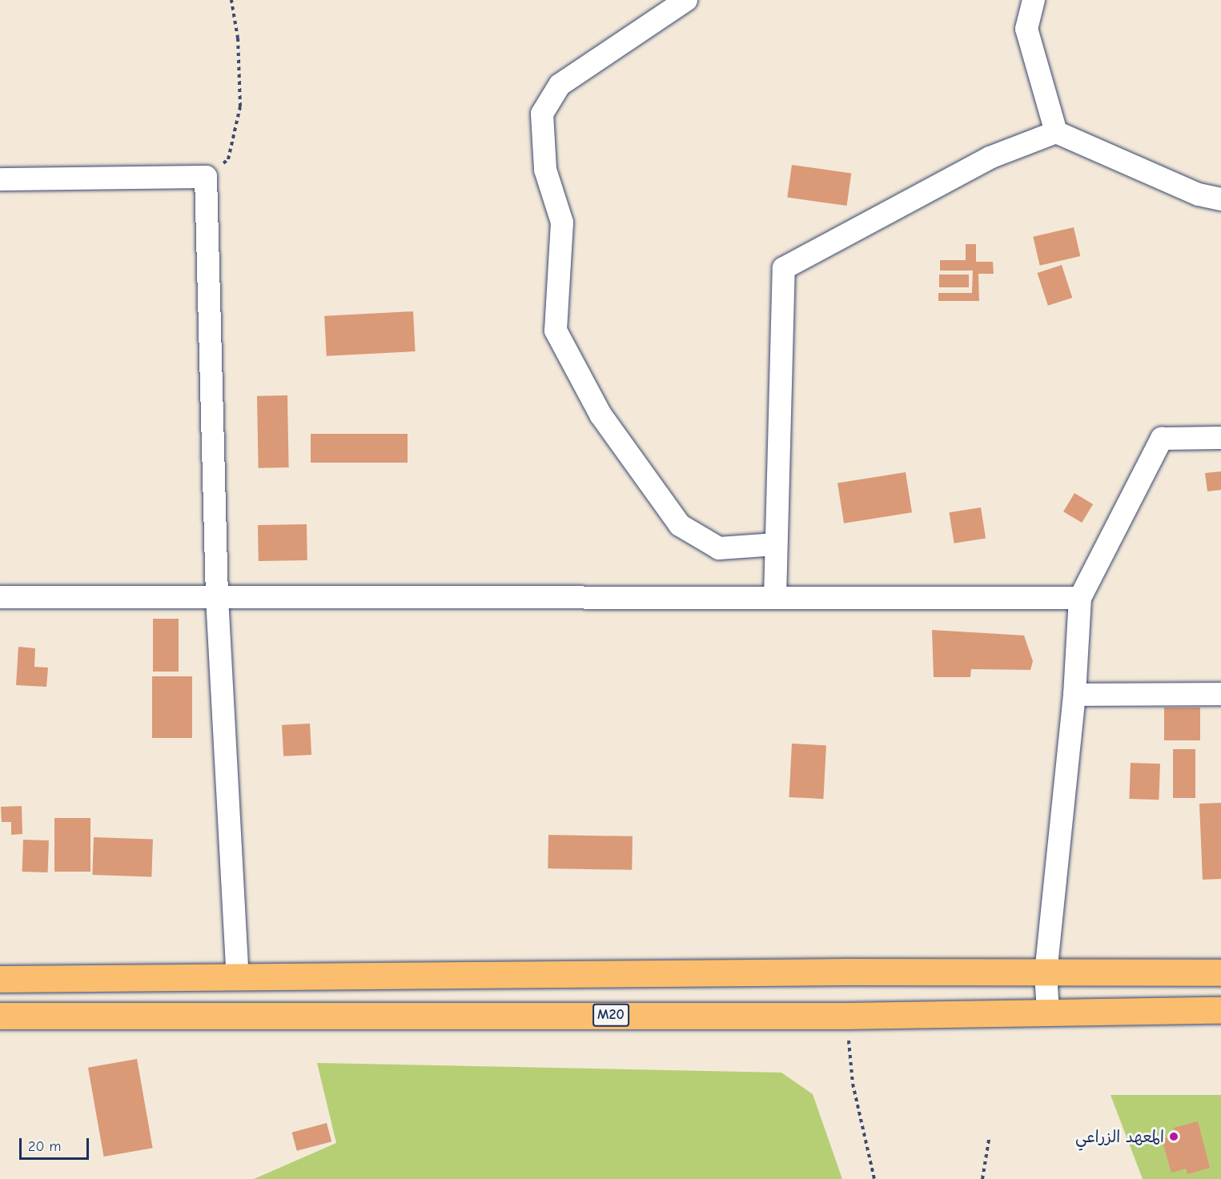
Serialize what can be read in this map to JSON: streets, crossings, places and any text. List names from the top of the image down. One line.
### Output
{"streets":{"main road":["M20"]},"places":["المعهد الزراعي"],"scale_bar":"20 m"}
